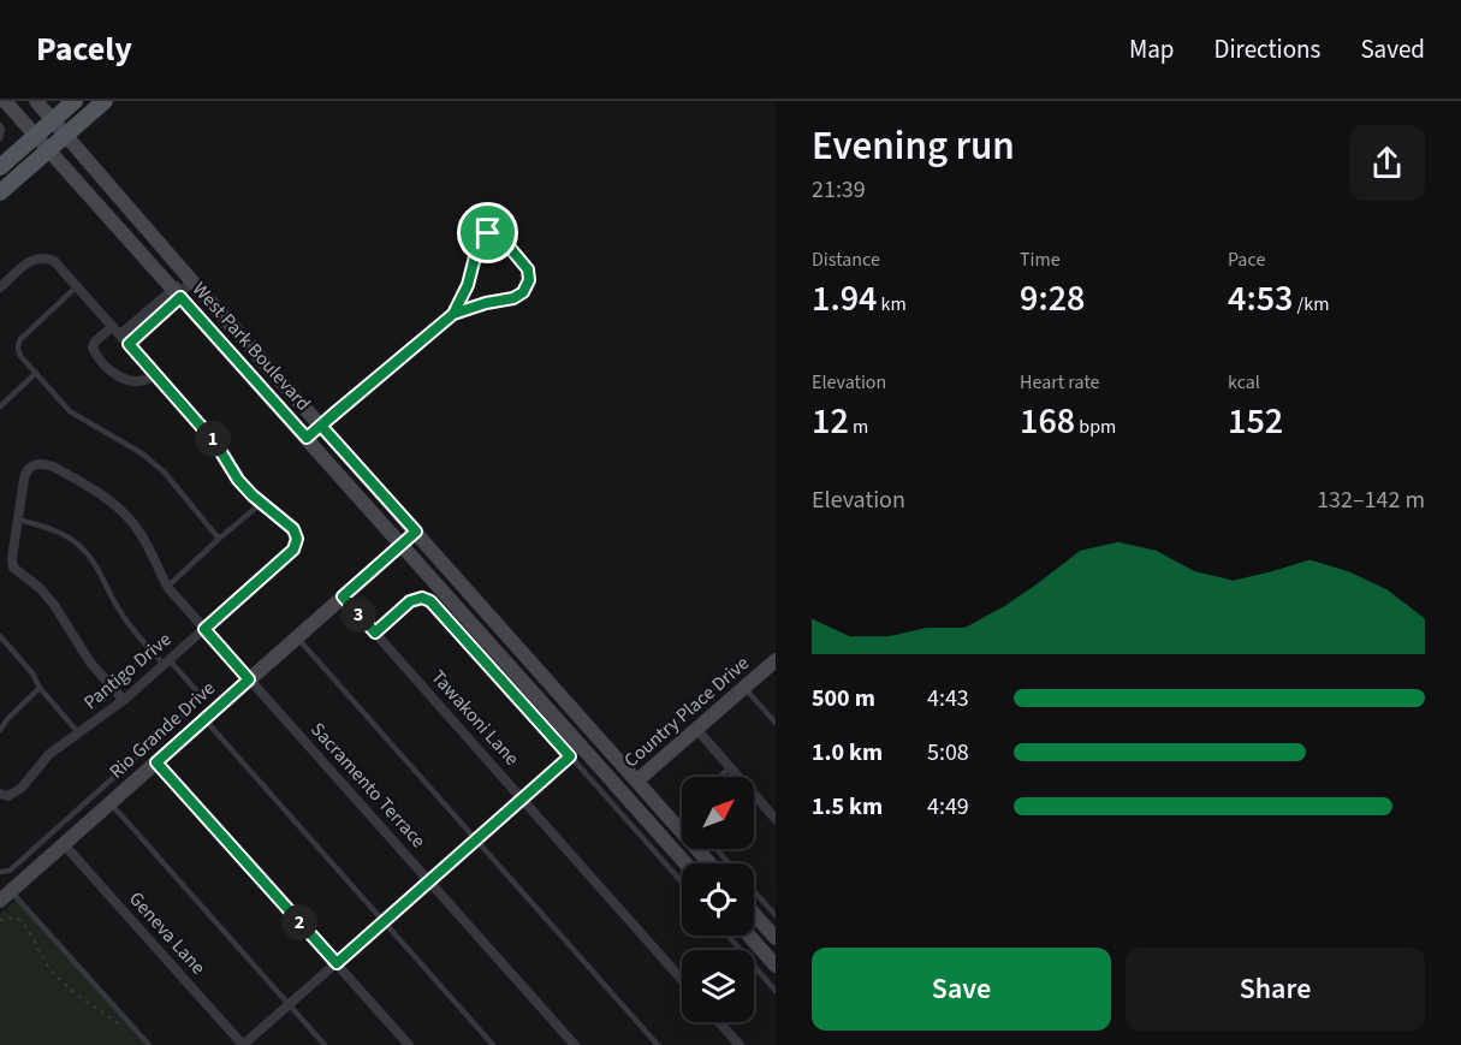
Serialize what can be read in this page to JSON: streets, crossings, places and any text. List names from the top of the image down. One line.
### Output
{"streets":{"main road":["West Park Boulevard","Country Place Drive","Rio Grande Drive"],"street":["Pantigo Drive","Tawakoni Lane","Sacramento Terrace","Geneva Lane"]},"crossings":[["West Park Boulevard","Country Place Drive"],["West Park Boulevard","Rio Grande Drive"],["Pantigo Drive","Sacramento Terrace"],["Tawakoni Lane","Rio Grande Drive"],["Rio Grande Drive","Sacramento Terrace"],["Rio Grande Drive","Geneva Lane"]],"north":"top right","page":{"header":"Pacely","nav":["Map","Directions","Saved"],"heading":["Evening run","21:39"],"stats":[["Distance","1.94 km"],["Time","9:28"],["Pace","4:53 /km"],["Elevation","12 m"],["Heart rate","168 bpm"],["kcal","152"]],"pins":["1","3","2"],"chart":["Elevation","132–142 m"],"list":[{"name":"500 m","note":"4:43"},{"name":"1.0 km","note":"5:08"},{"name":"1.5 km","note":"4:49"}],"buttons":["Save","Share"]}}
